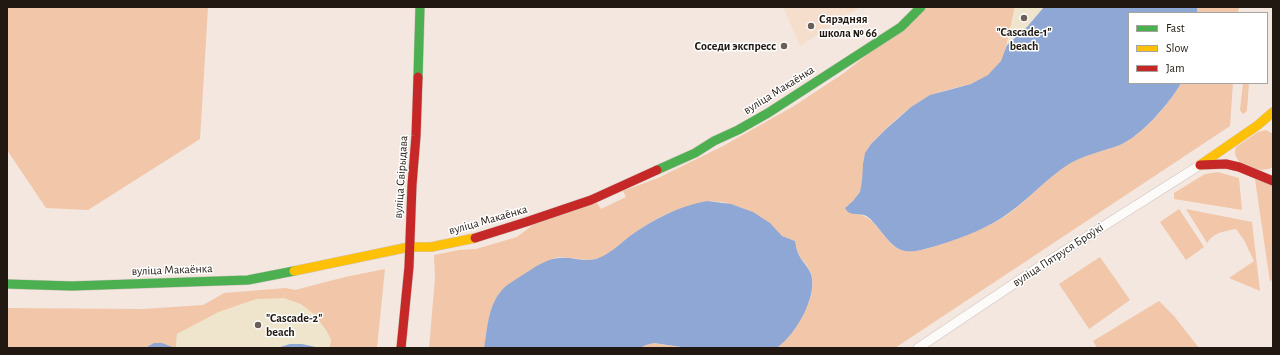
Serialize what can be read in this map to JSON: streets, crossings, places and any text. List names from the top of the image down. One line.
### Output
{"streets":{"street":["вуліца Макаёнка","вуліца Свірыдава","вуліца Пятруся Броўкі"]},"crossings":[["вуліца Макаёнка","вуліца Свірыдава"]],"places":["\"Cascade-1\" beach","Сярэдняя школа № 66","Соседи экспресс","\"Cascade-2\" beach"],"legend":["Fast","Slow","Jam"]}
